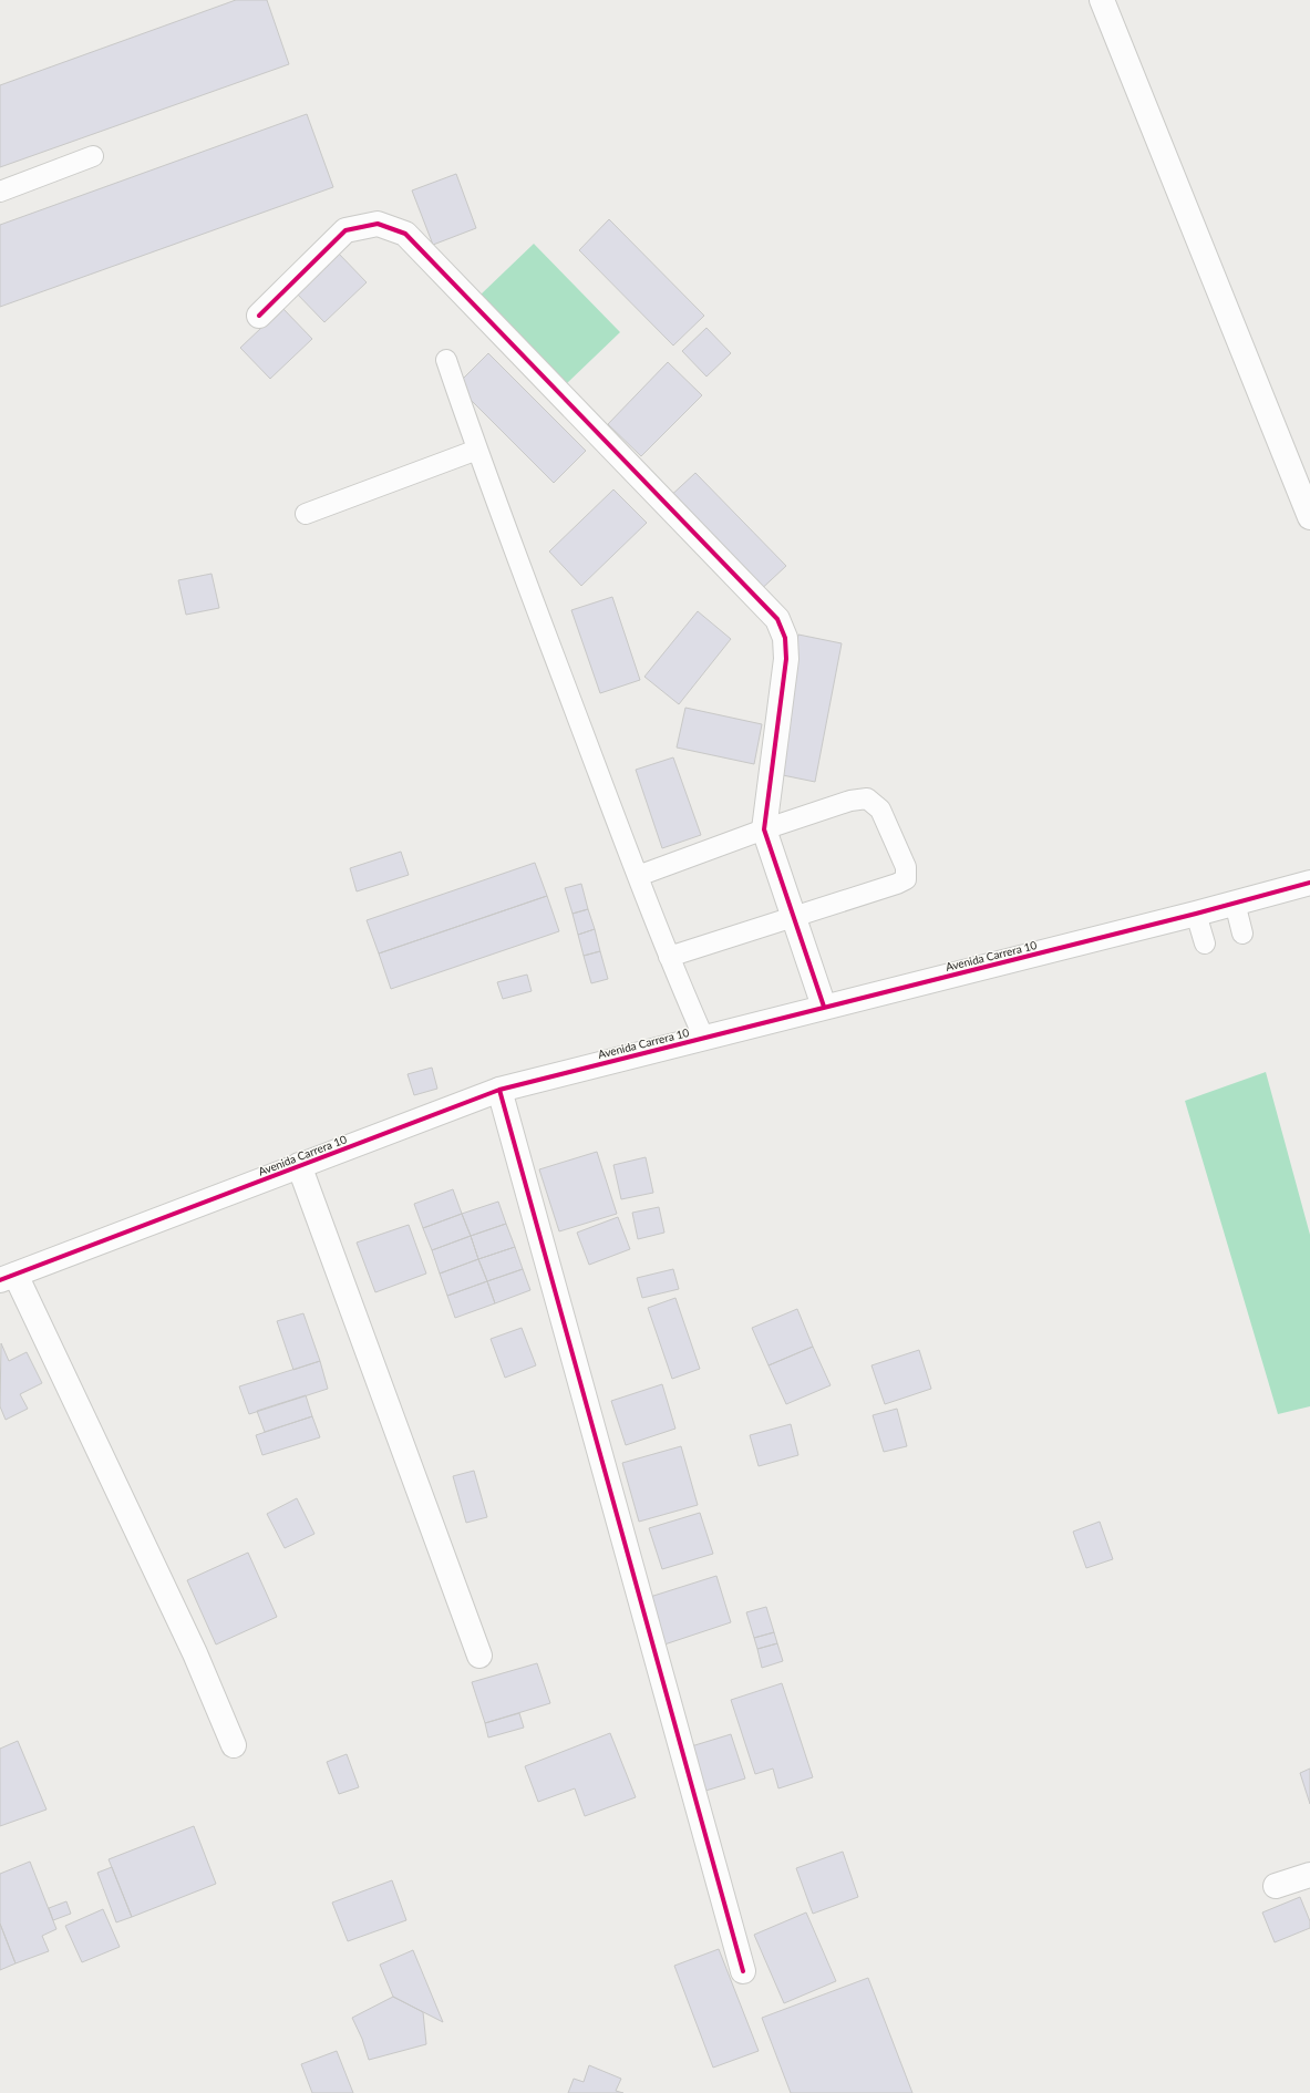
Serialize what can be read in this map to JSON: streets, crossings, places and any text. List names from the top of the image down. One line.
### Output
{"streets":{"street":["Avenida Carrera 10"]}}
